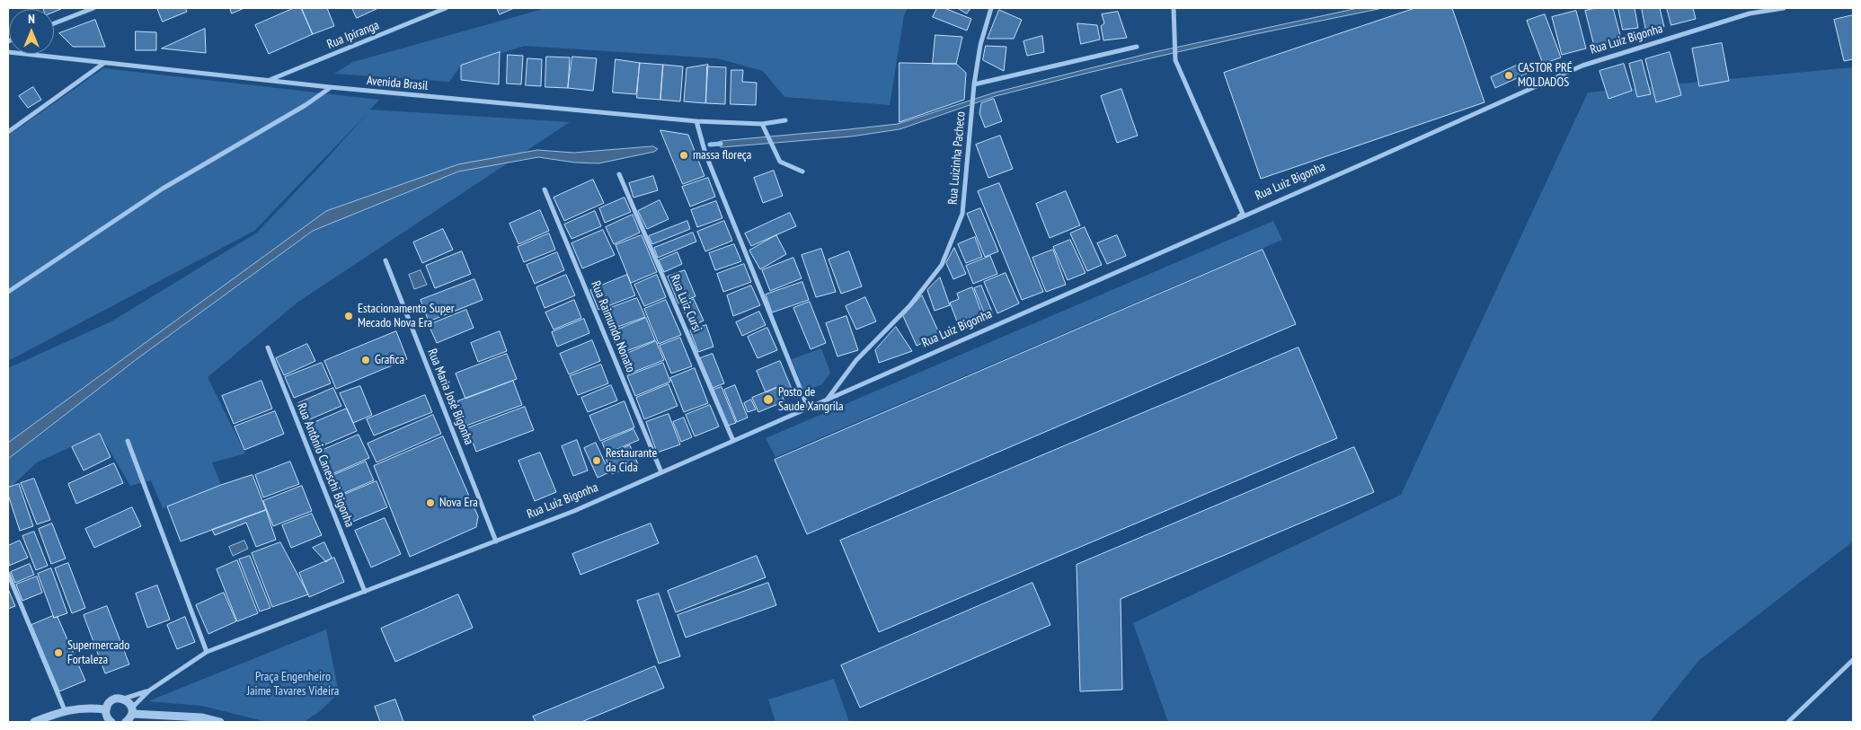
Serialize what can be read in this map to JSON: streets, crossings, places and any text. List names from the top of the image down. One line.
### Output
{"streets":{"street":["Rua Ipiranga","Rua Luiz Bigonha","Avenida Brasil","Rua Luizinha Pacheco","Rua Luiz Cursi","Rua Raimundo Nonato","Rua Maria José Bigonha","Rua Antônio Caneschi Bigonha"]},"crossings":[["Rua Ipiranga","Avenida Brasil"],["Rua Luiz Bigonha","Rua Luizinha Pacheco"],["Rua Luiz Bigonha","Rua Luiz Cursi"],["Rua Luiz Bigonha","Rua Raimundo Nonato"],["Rua Luiz Bigonha","Rua Maria José Bigonha"],["Rua Luiz Bigonha","Rua Antônio Caneschi Bigonha"]],"parks":["Praça Engenheiro Jaime Tavares Videira"],"places":["CASTOR PRÉ MOLDADOS","massa floreça","Estacionamento Super Mecado Nova Era","Grafica","Posto de Saude Xangrila","Restaurante da Cida","Nova Era","Supermercado Fortaleza"],"north":"top"}
